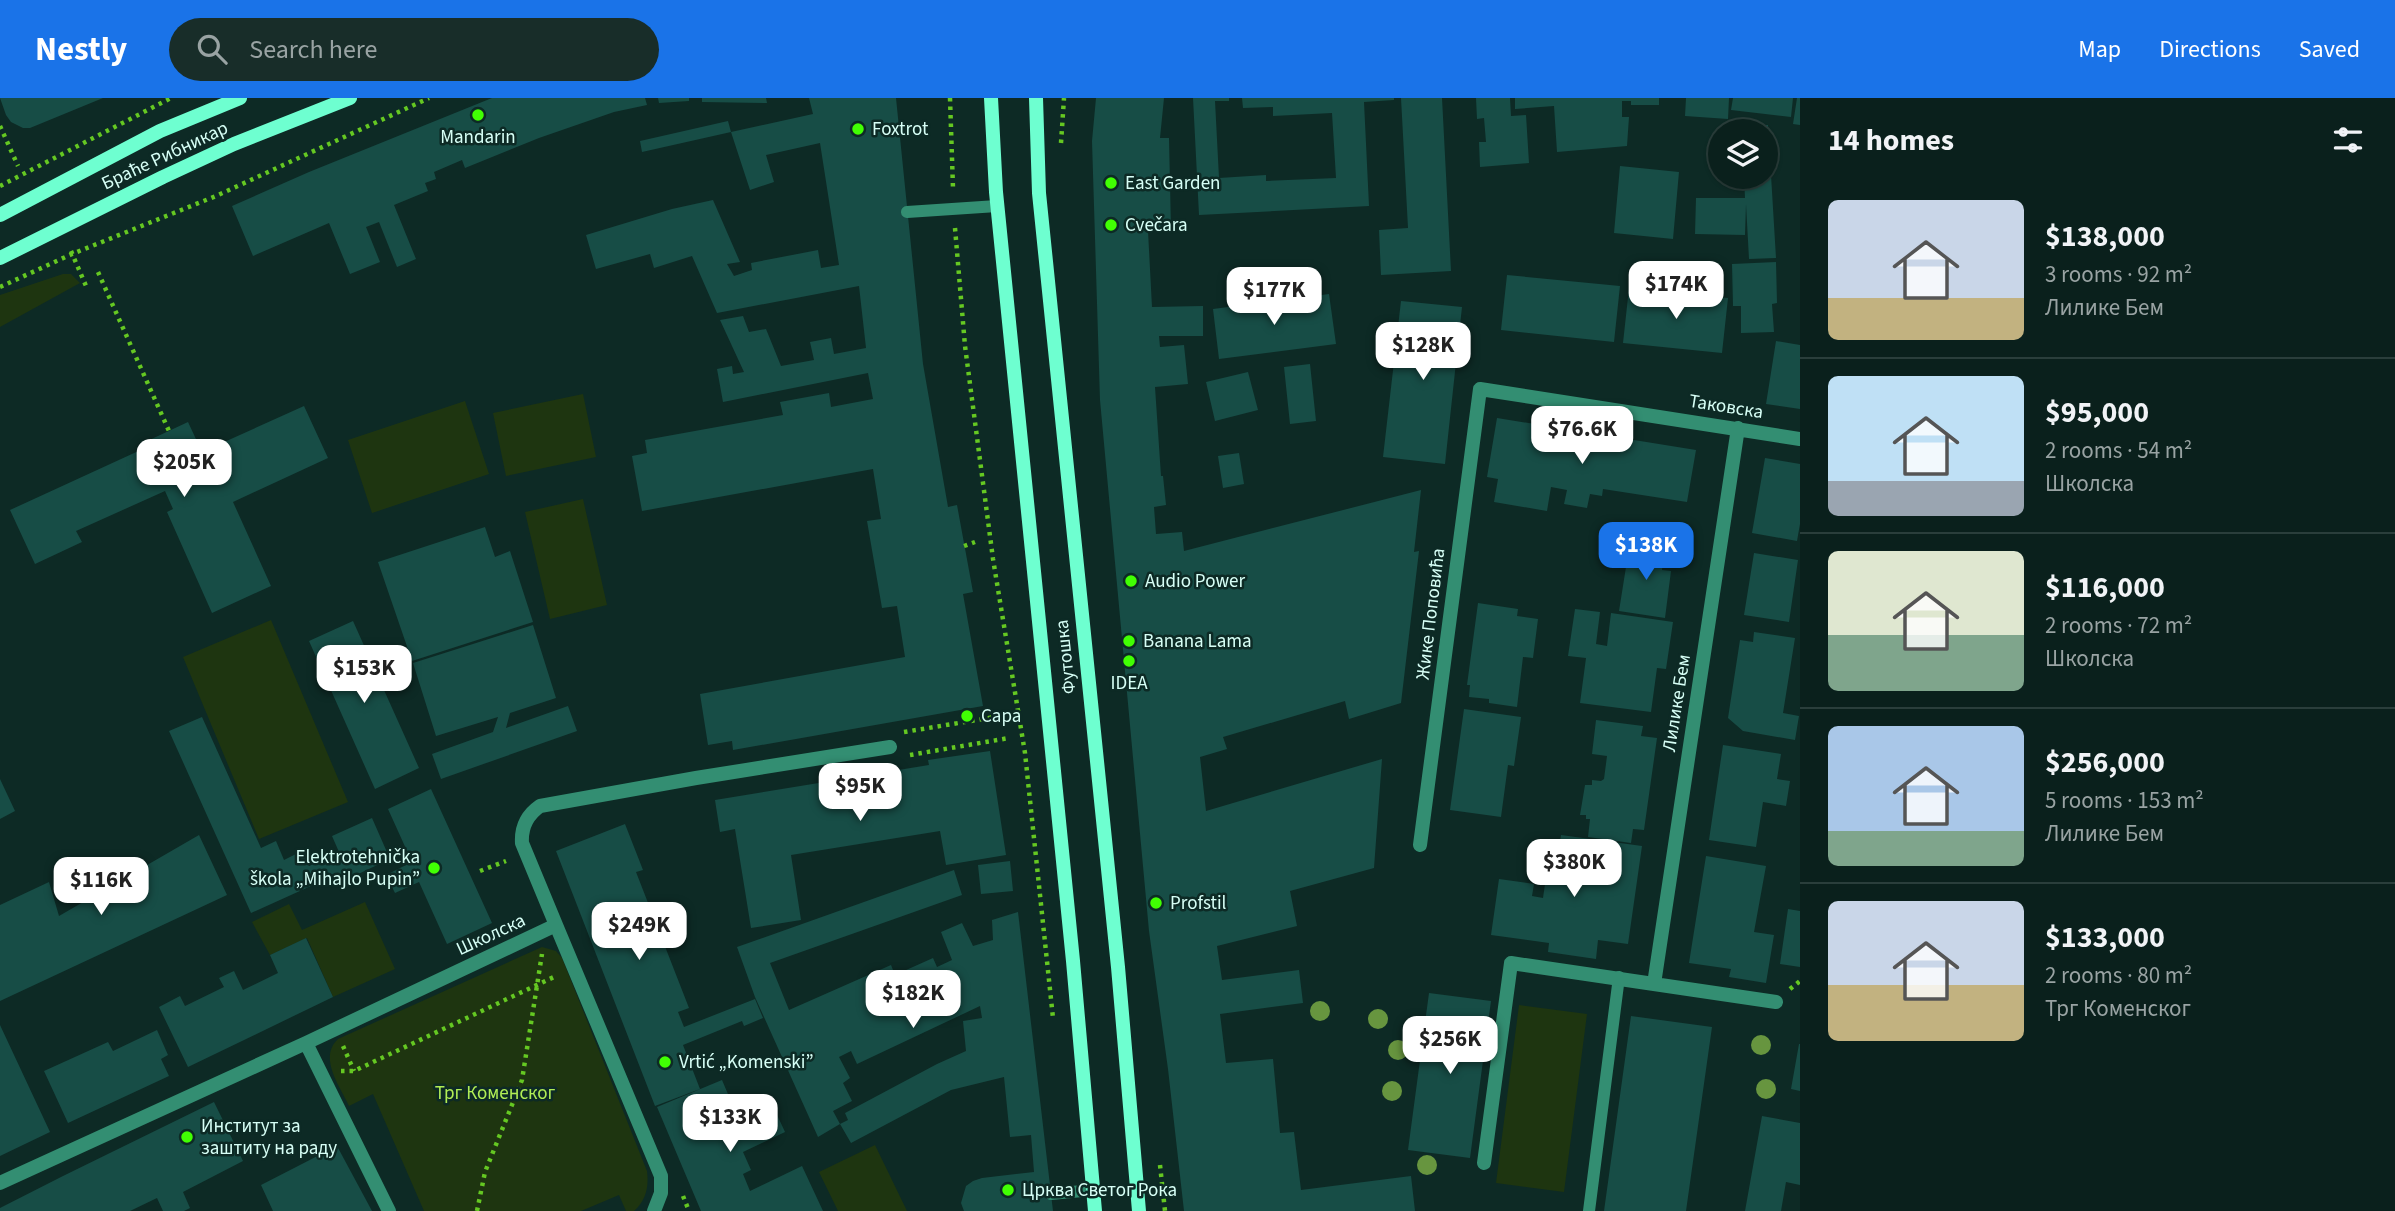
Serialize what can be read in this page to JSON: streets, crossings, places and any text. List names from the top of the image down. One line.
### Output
{"streets":{"main road":["Браће Рибникар","Футошка"],"street":["Таковска","Жике Поповића","Лилике Бем","Школска"]},"crossings":[["Таковска","Жике Поповића"],["Таковска","Лилике Бем"]],"parks":["Трг Коменског"],"places":["Mandarin","Foxtrot","East Garden","Cvečara","Audio Power","Banana Lama","IDEA","Сара","Elektrotehnička škola „Mihajlo Pupin”","Profstil","Vrtić „Komenski”","Институт за заштиту на раду","Црква Светог Рока"],"page":{"header":"Nestly","search":"Search here","nav":["Map","Directions","Saved"],"heading":"14 homes","list":[{"name":"$138,000","note":"3 rooms · 92 m² · Лилике Бем"},{"name":"$95,000","note":"2 rooms · 54 m² · Школска"},{"name":"$116,000","note":"2 rooms · 72 m² · Школска"},{"name":"$256,000","note":"5 rooms · 153 m² · Лилике Бем"},{"name":"$133,000","note":"2 rooms · 80 m² · Трг Коменског"}],"price":["$174K","$177K","$128K","$76.6K","$205K","$138K","$153K","$95K","$380K","$116K","$249K","$182K","$256K","$133K"]}}
